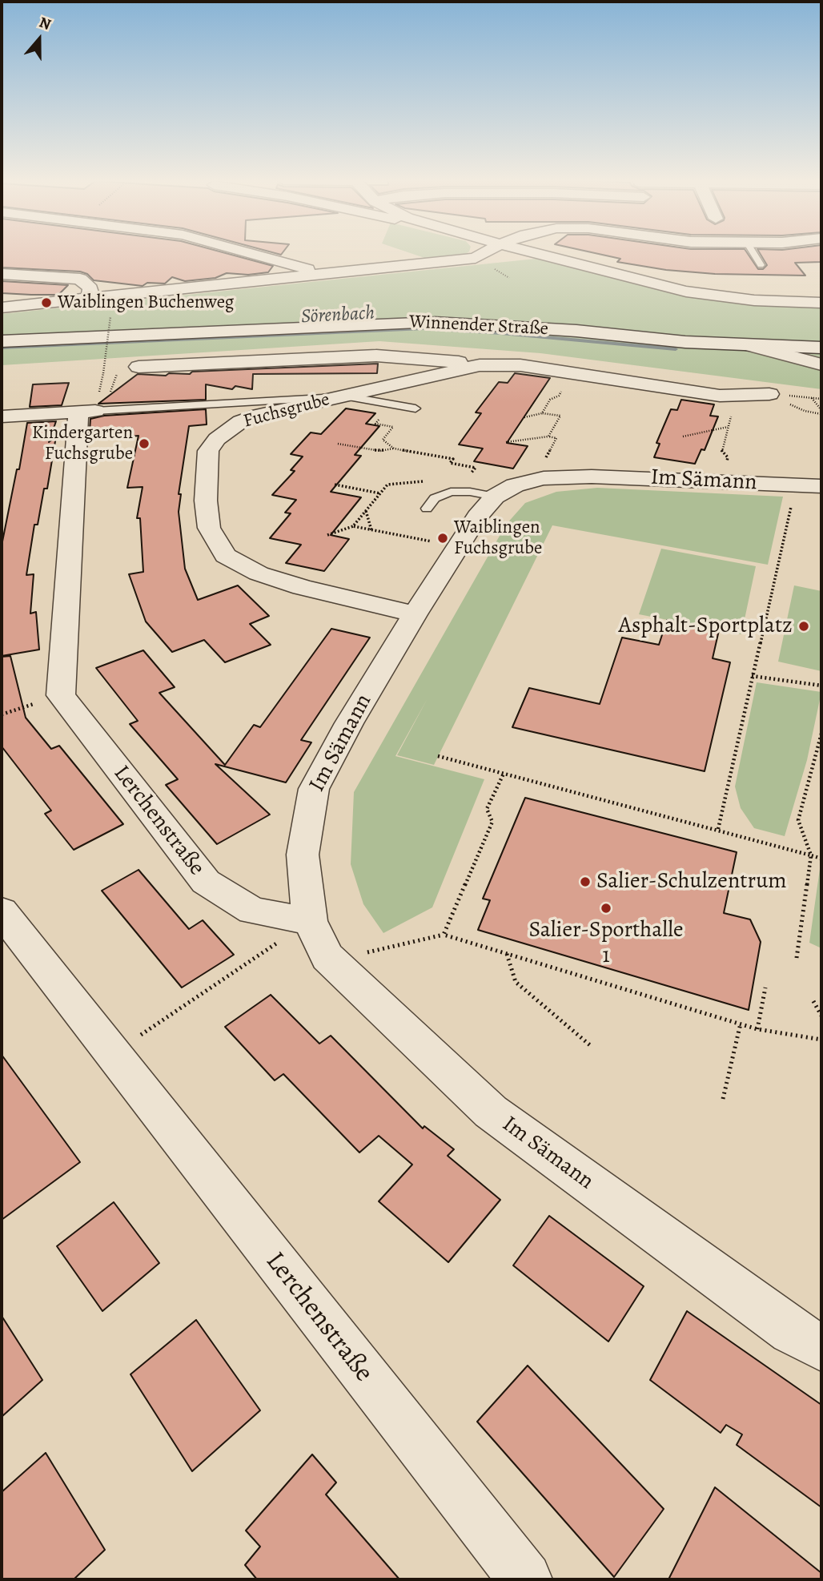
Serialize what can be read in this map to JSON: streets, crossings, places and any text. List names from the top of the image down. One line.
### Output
{"streets":{"street":["Winnender Straße","Fuchsgrube","Im Sämann","Lerchenstraße"]},"crossings":[["Fuchsgrube","Im Sämann"],["Im Sämann","Lerchenstraße"]],"water":["Sörenbach"],"places":["Waiblingen Buchenweg","Kindergarten Fuchsgrube","Waiblingen Fuchsgrube","Asphalt-Sportplatz","Salier-Schulzentrum","Salier-Sporthalle 1"],"north":"top"}
